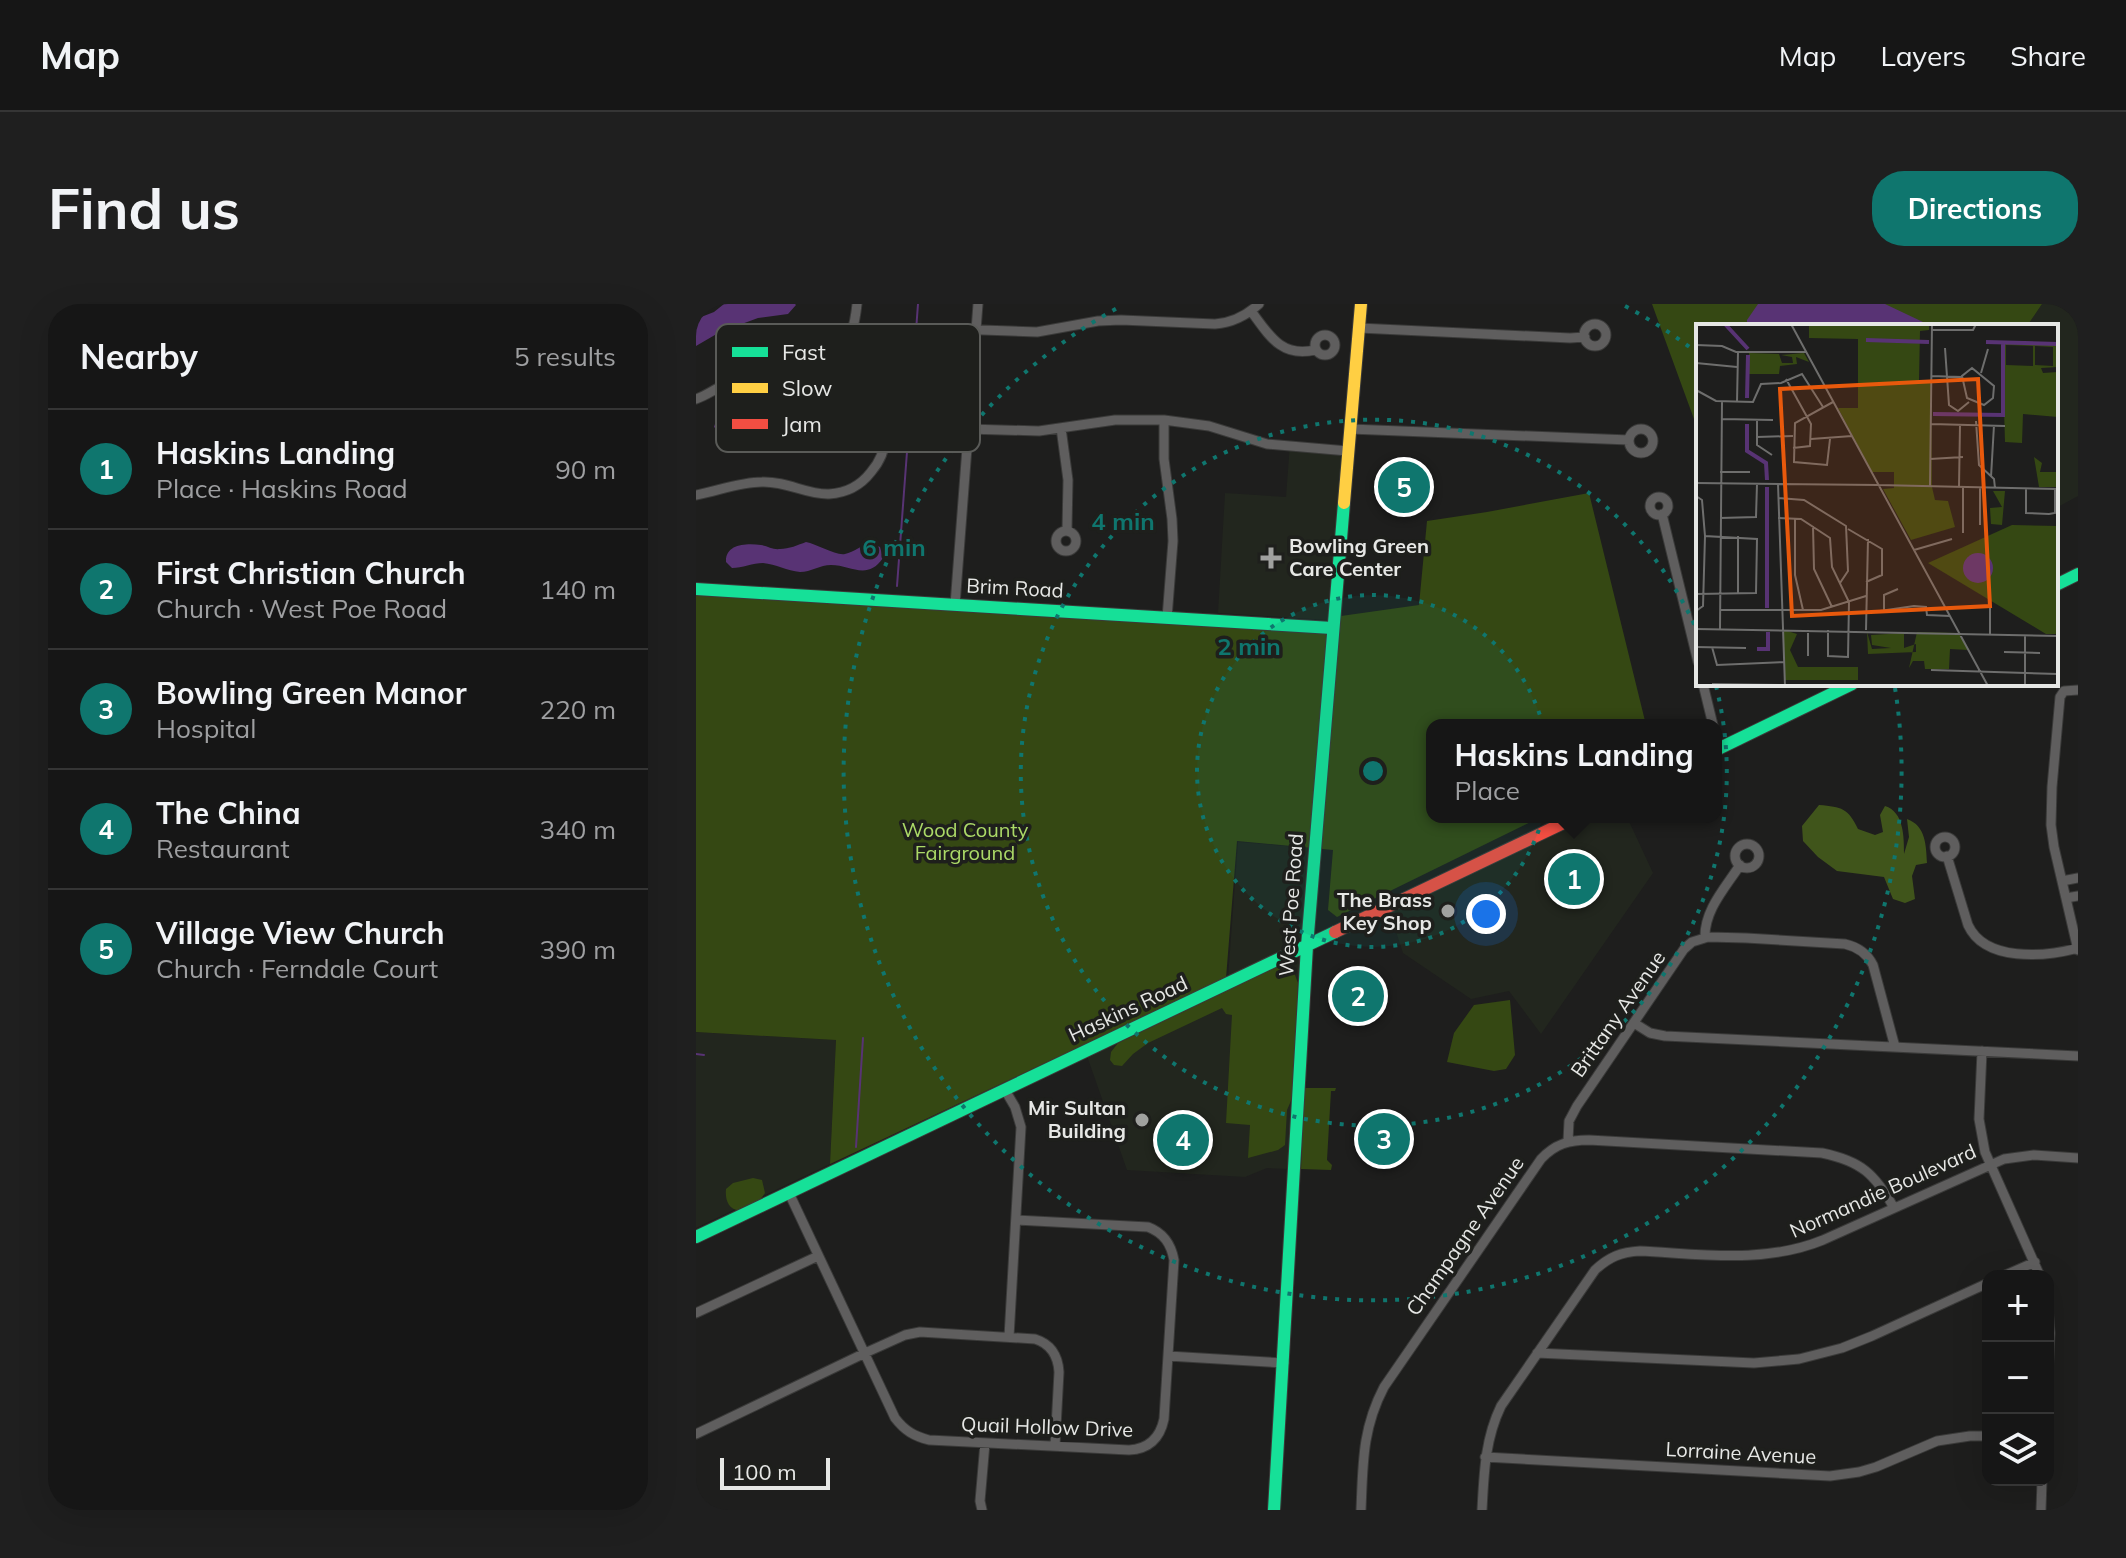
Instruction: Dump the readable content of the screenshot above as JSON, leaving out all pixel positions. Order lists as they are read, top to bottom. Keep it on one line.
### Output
{"streets":{"main road":["Brim Road","West Poe Road","Haskins Road"],"street":["Brittany Avenue","Normandie Boulevard","Champagne Avenue","Quail Hollow Drive","Lorraine Avenue"]},"crossings":[["Brim Road","West Poe Road"],["West Poe Road","Haskins Road"],["Haskins Road","Quail Hollow Drive"],["Brittany Avenue","Champagne Avenue"],["Normandie Boulevard","Lorraine Avenue"]],"parks":["Wood County Fairground"],"places":{"health":["Bowling Green Care Center"],"other":["The Brass Key Shop","Mir Sultan Building"]},"legend":["Fast","Slow","Jam"],"scale_bar":"100 m","page":{"header":"Map","nav":["Map","Layers","Share"],"buttons":"Directions","title":"Find us","heading":["Nearby","5 results"],"list":[{"mark":"1","name":"Haskins Landing","note":"Place · Haskins Road","value":"90 m"},{"mark":"2","name":"First Christian Church","note":"Church · West Poe Road","value":"140 m"},{"mark":"3","name":"Bowling Green Manor","note":"Hospital","value":"220 m"},{"mark":"4","name":"The China","note":"Restaurant","value":"340 m"},{"mark":"5","name":"Village View Church","note":"Church · Ferndale Court","value":"390 m"}],"pins":["5","1","2","3","4"],"popup":["Haskins Landing","Place"],"map_buttons":["+","−"],"scale":"100 m"},"rings":["4 min","6 min","2 min"]}
